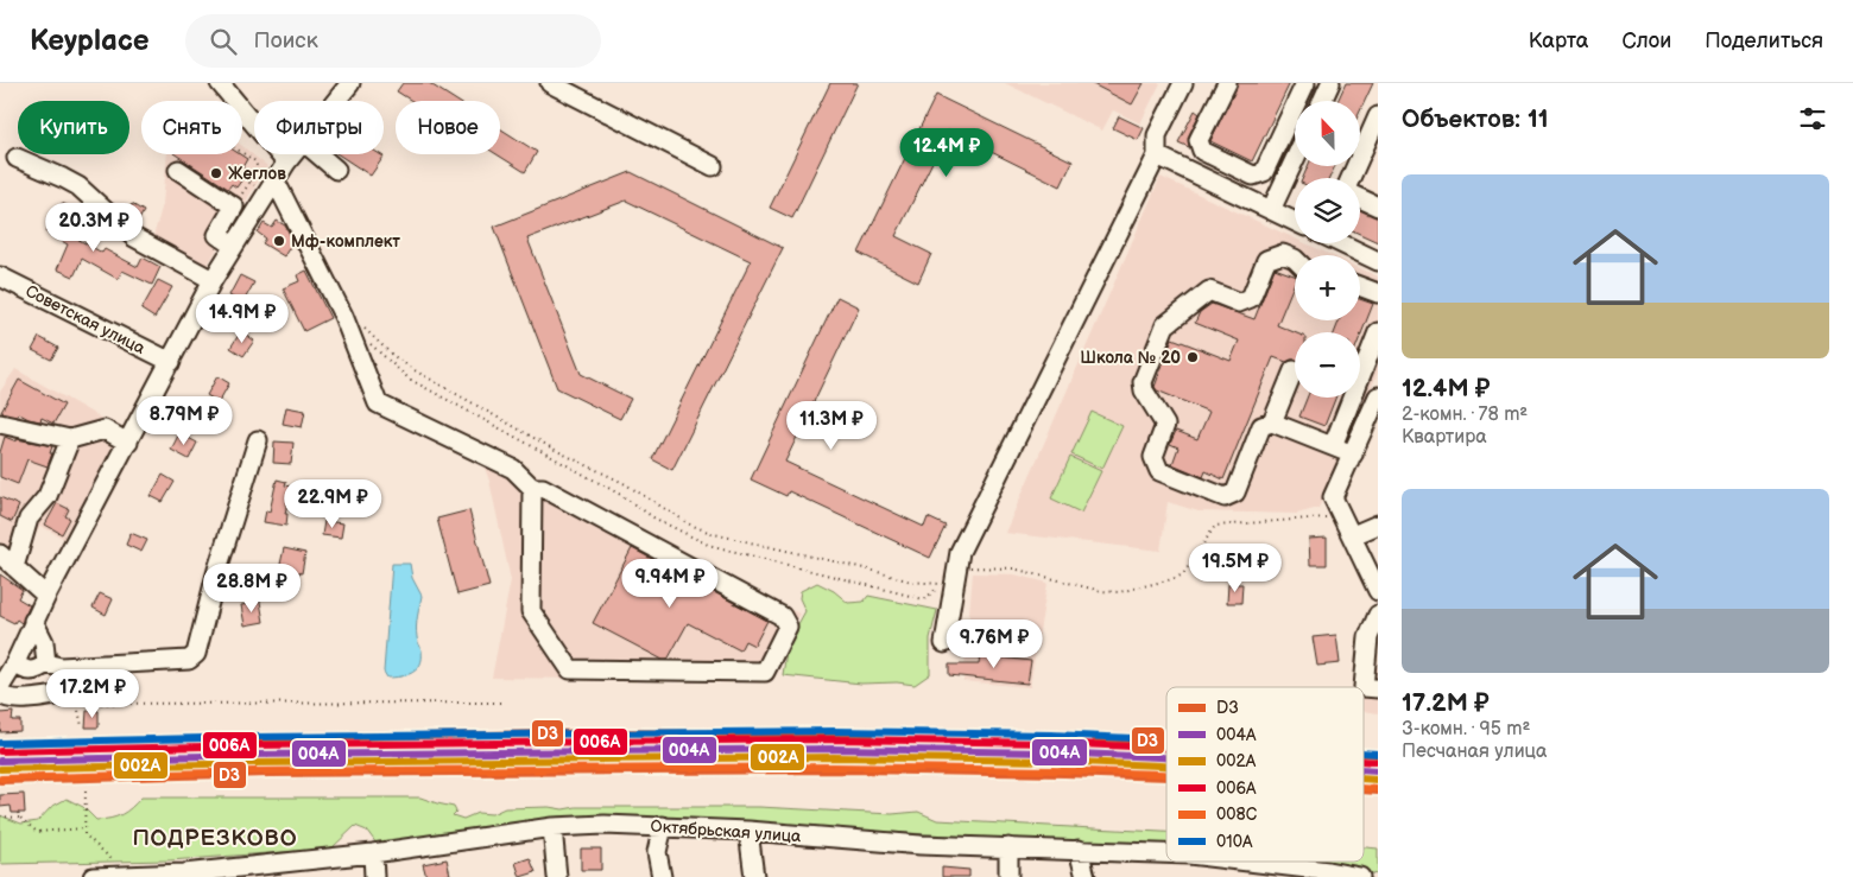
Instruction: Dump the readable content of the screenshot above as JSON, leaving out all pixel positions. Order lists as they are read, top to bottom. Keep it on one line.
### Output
{"streets":{"street":["Советская улица","Октябрьская улица"]},"districts":["ПОДРЕЗКОВО"],"places":["Жеглов","Мф-комплект","Школа № 20"],"lines":["transit line 010А","transit line D3","transit line 006А","transit line 004А","transit line 002А","transit line 008С"],"legend":["D3","004А","002А","006А","008С","010А"],"north":"top","page":{"header":"Keyplace","search":"Поиск","nav":["Карта","Слои","Поделиться"],"heading":"Объектов: 11","map_buttons":["+","−"],"chip":["Купить","Снять","Фильтры","Новое"],"price":["12.4M ₽","20.3M ₽","14.9M ₽","8.79M ₽","11.3M ₽","22.9M ₽","19.5M ₽","9.94M ₽","28.8M ₽","9.76M ₽","17.2M ₽"],"list":[{"name":"12.4M ₽","note":"2-комн. · 78 m² · Квартира"},{"name":"17.2M ₽","note":"3-комн. · 95 m² · Песчаная улица"}]}}
